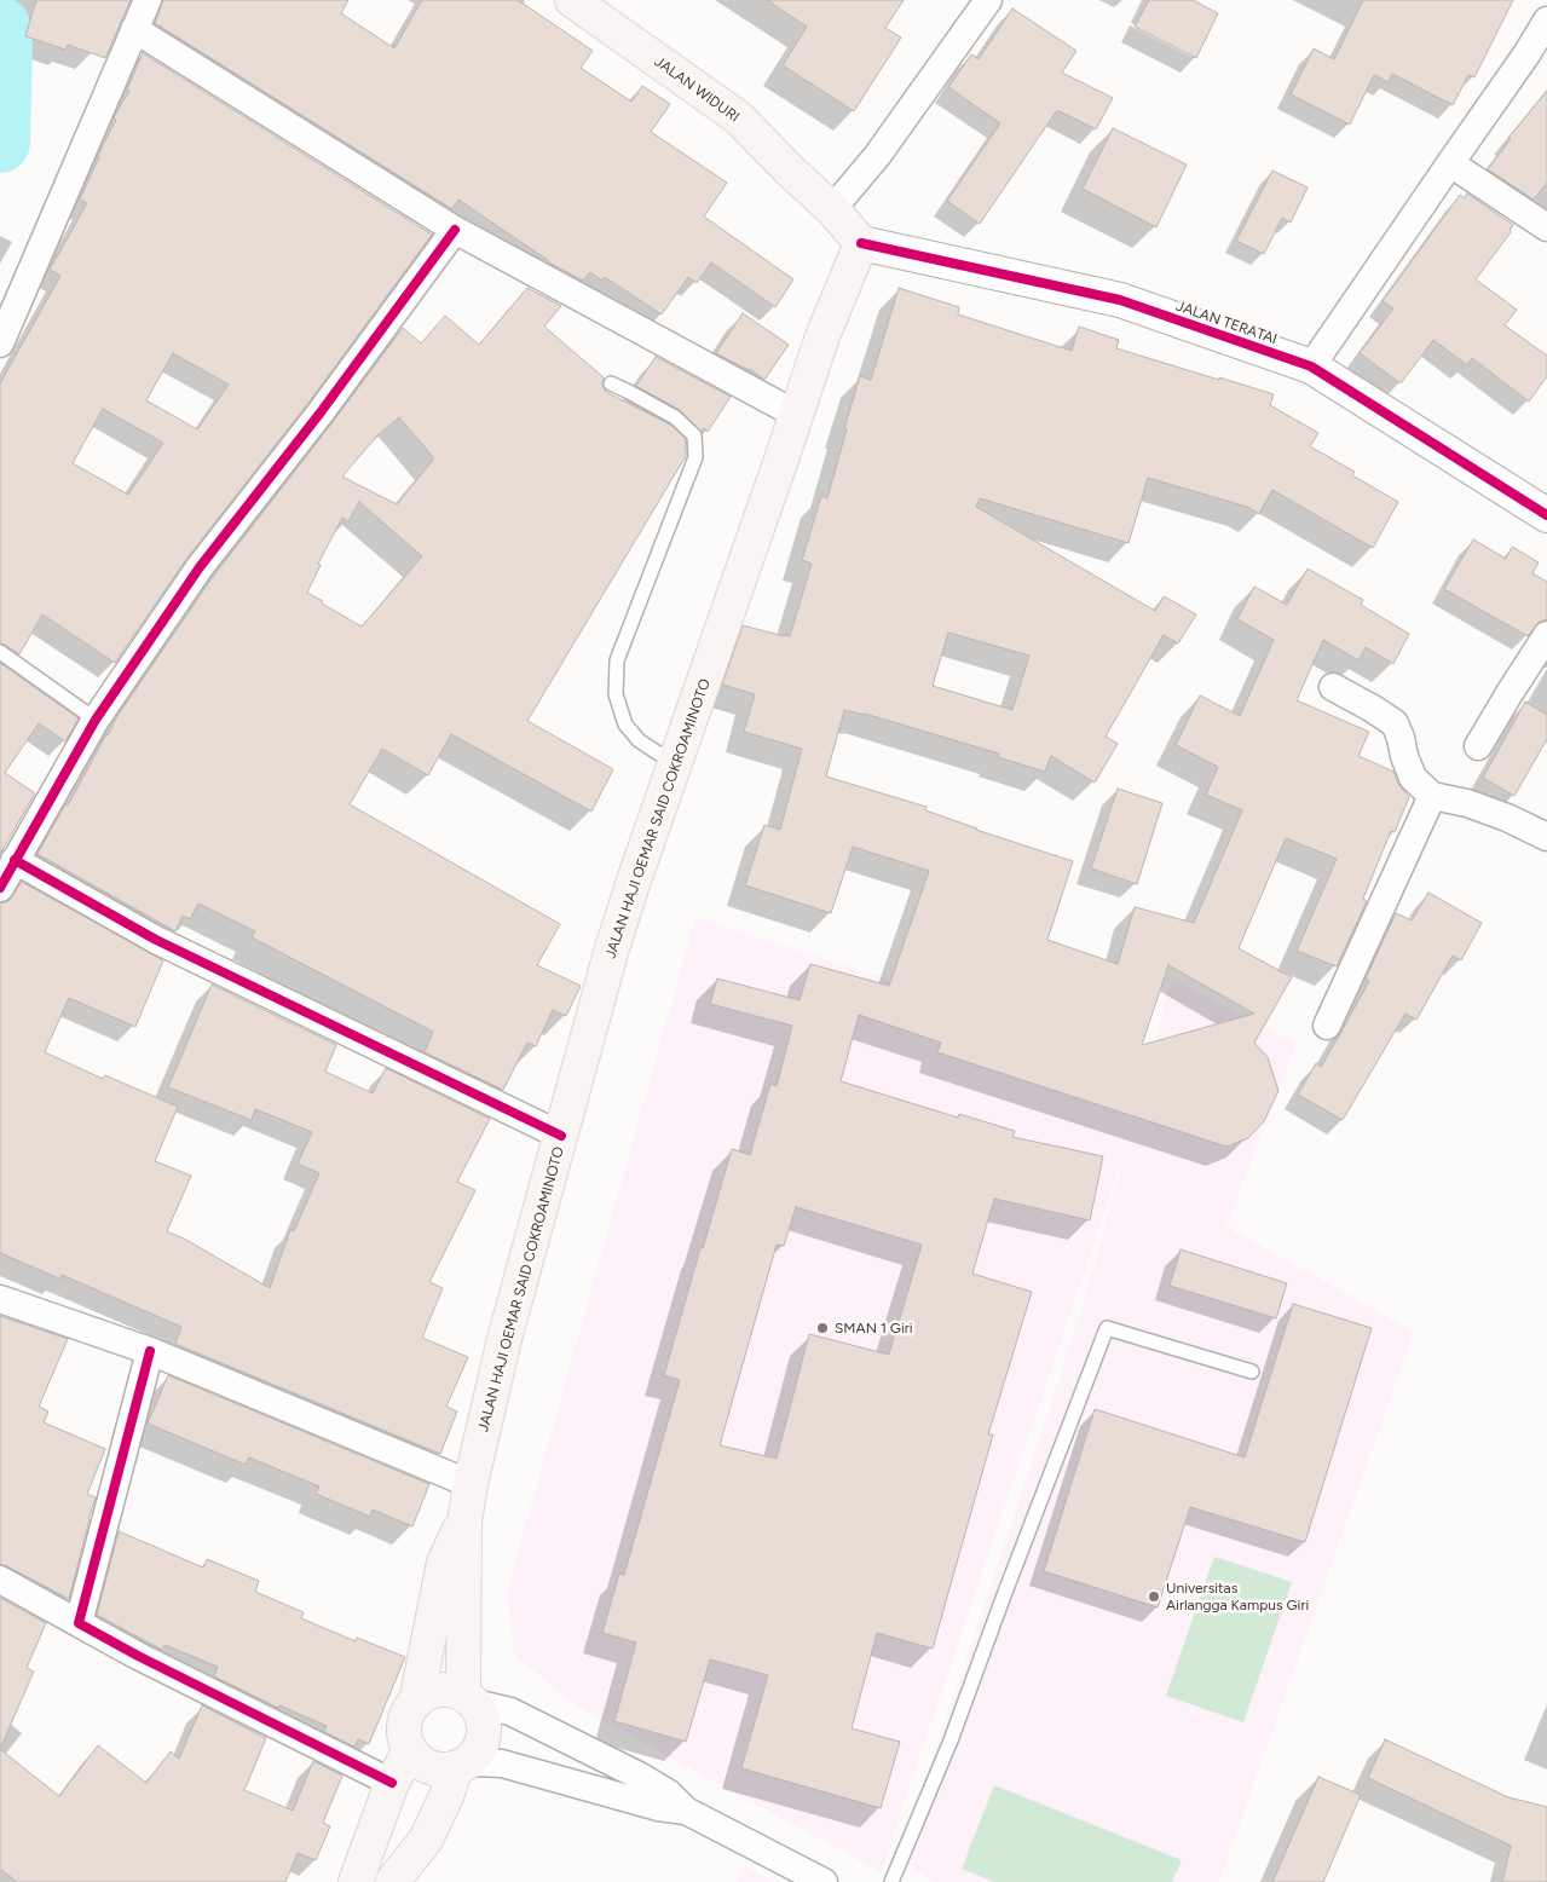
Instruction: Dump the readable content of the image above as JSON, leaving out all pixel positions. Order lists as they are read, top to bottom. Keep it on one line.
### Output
{"streets":{"main road":["JALAN WIDURI","JALAN HAJI OEMAR SAID COKROAMINOTO"],"street":["JALAN TERATAI"]},"crossings":[["JALAN WIDURI","JALAN TERATAI"],["JALAN WIDURI","JALAN HAJI OEMAR SAID COKROAMINOTO"],["JALAN TERATAI","JALAN HAJI OEMAR SAID COKROAMINOTO"]],"places":["SMAN 1 Giri","Universitas Airlangga Kampus Giri"]}
